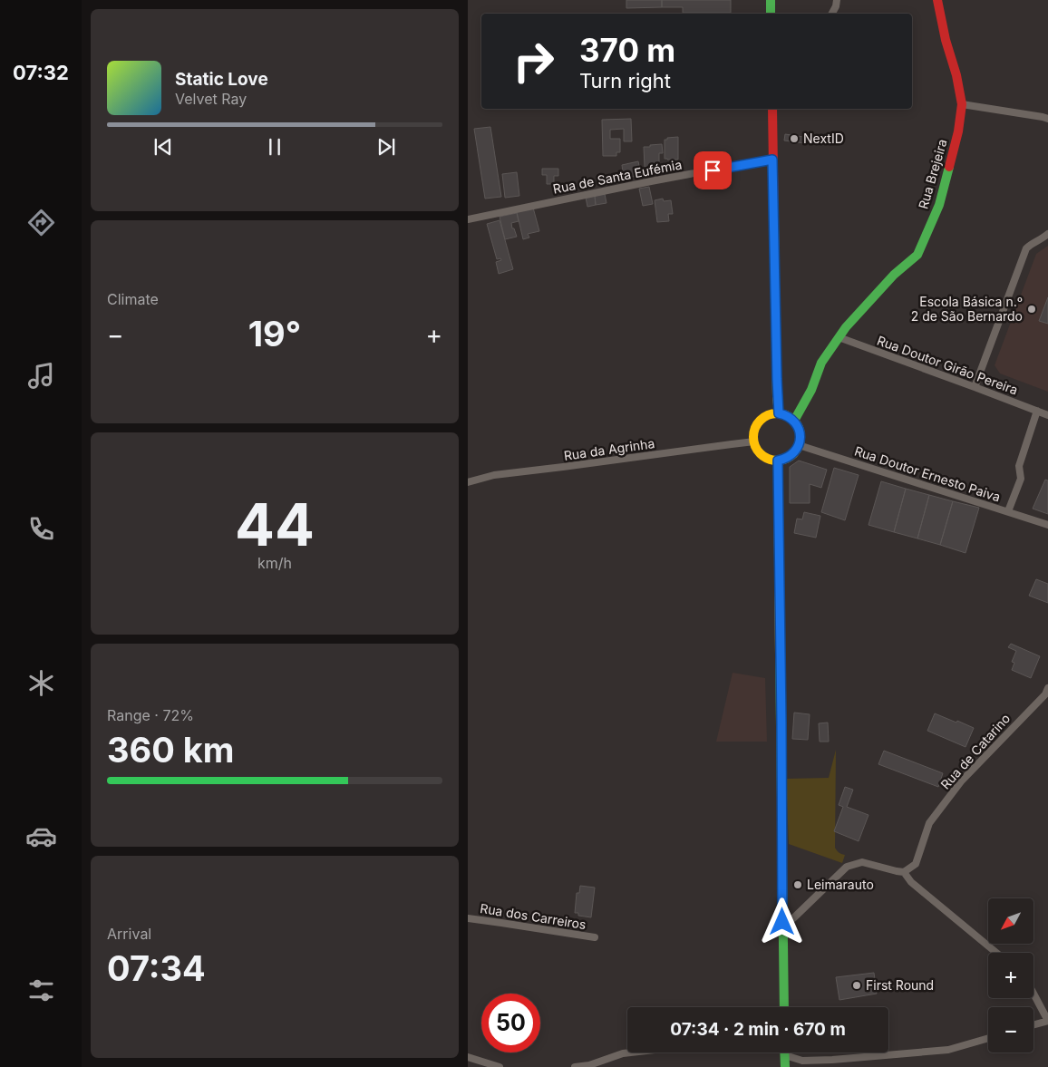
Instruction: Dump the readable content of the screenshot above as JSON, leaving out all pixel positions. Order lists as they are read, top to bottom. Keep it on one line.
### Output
{"streets":{"main road":["Rua Brejeira"],"street":["Rua de Santa Eufémia","Rua Doutor Girão Pereira","Rua da Agrinha","Rua Doutor Ernesto Paiva","Rua de Catarino","Rua dos Carreiros"]},"crossings":[["Rua Brejeira","Rua Doutor Girão Pereira"],["Rua Brejeira","Rua da Agrinha"],["Rua Brejeira","Rua Doutor Ernesto Paiva"],["Rua da Agrinha","Rua Doutor Ernesto Paiva"]],"places":["NextID","Escola Básica n.º 2 de São Bernardo","Leimarauto","First Round"],"north":"bottom left","page":{"tabs":"07:32","turn":["370 m","Turn right"],"song":["Static Love","Velvet Ray"],"tile":["Climate",["44","km/h"],["Range · 72%","360 km"],["Arrival","07:34"]],"heat":["−","19°","+"],"map_buttons":["+","−"],"limit":"50","trip":"07:34 · 2 min · 670 m"}}
